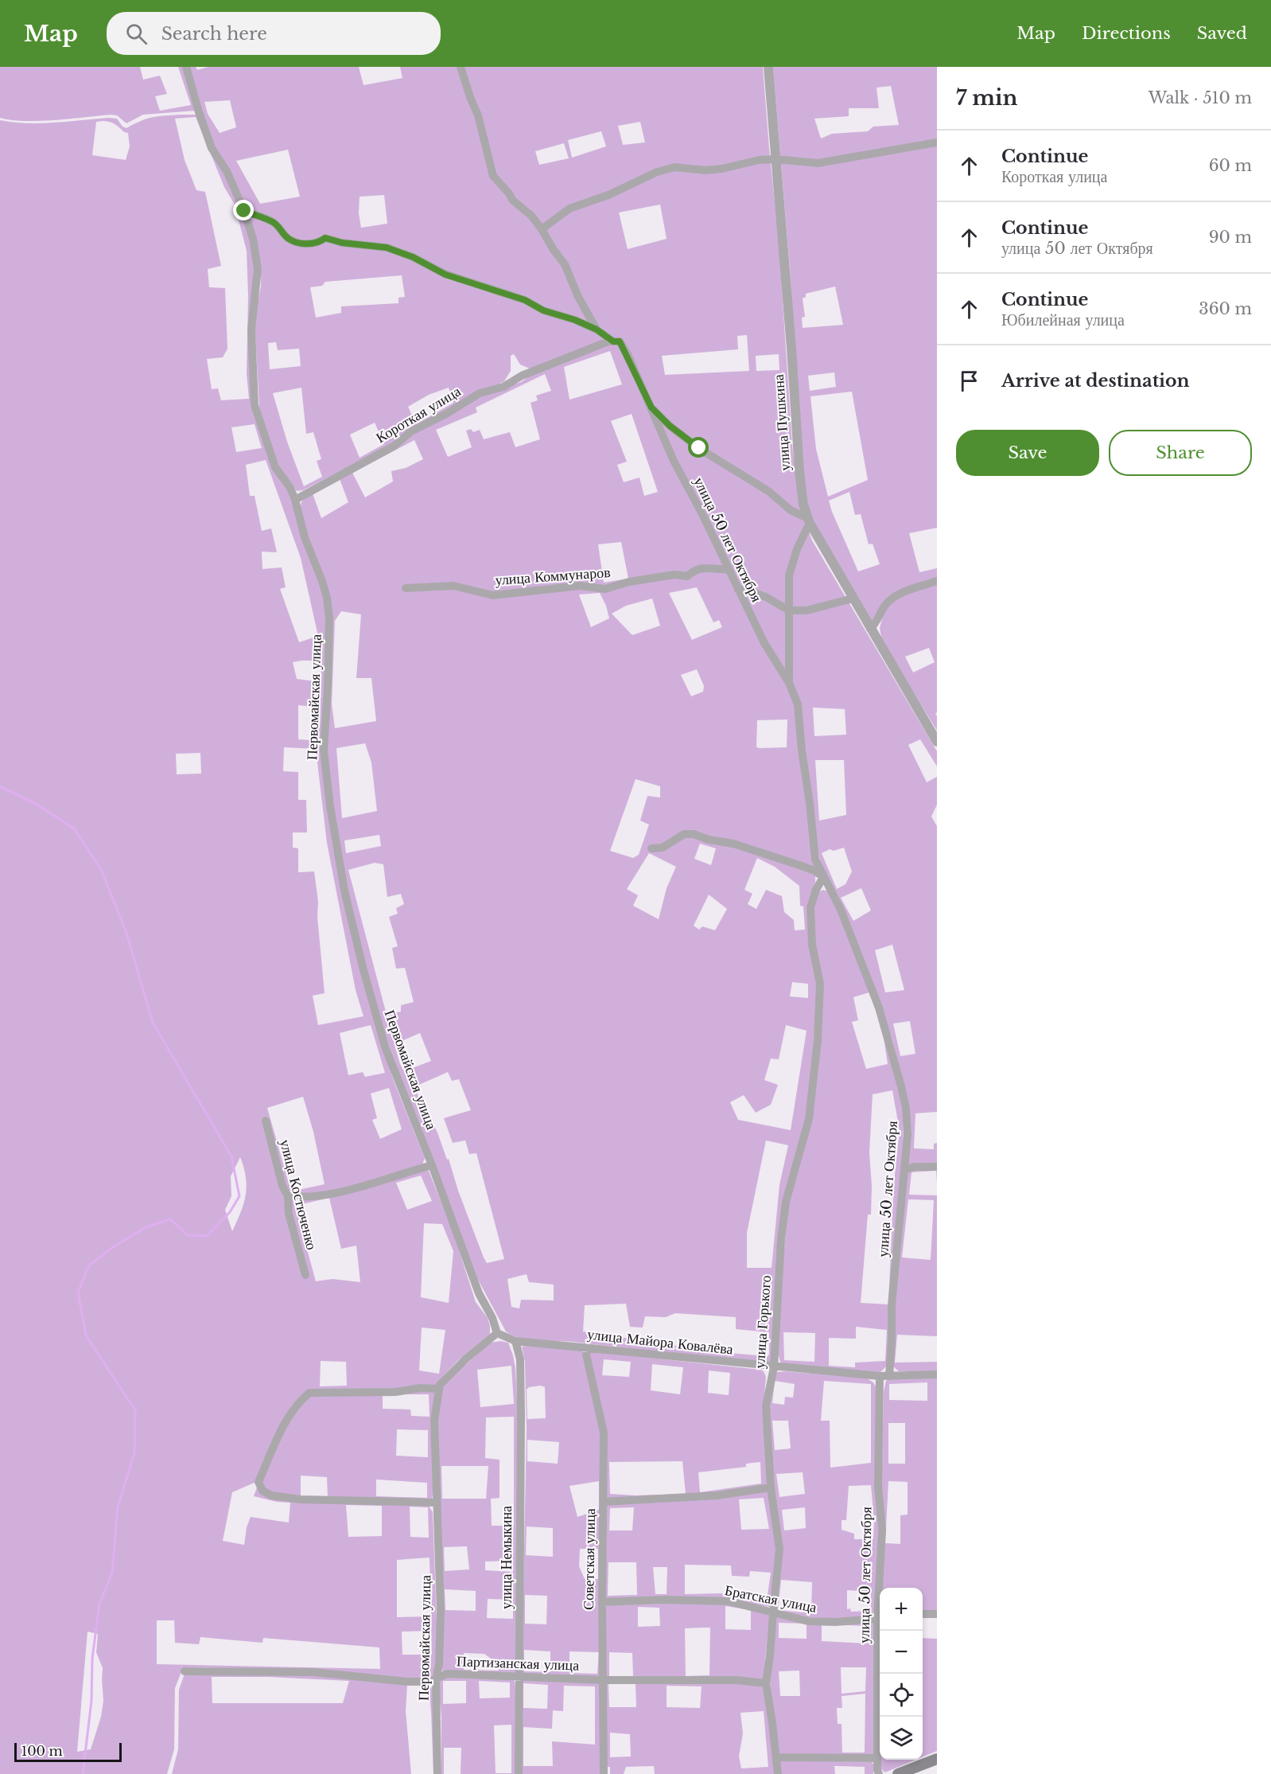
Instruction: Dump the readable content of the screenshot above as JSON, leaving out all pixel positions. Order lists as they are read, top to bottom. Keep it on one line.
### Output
{"streets":{"street":["Короткая улица","улица Пушкина","улица 50 лет Октября","улица Коммунаров","Первомайская улица","улица Костюченко","улица Горького","улица Майора Ковалёва","улица Немыкина","Советская улица","Братская улица","Партизанская улица"]},"crossings":[["Короткая улица","улица 50 лет Октября"],["Короткая улица","Первомайская улица"],["улица 50 лет Октября","улица Коммунаров"],["улица 50 лет Октября","улица Горького"],["улица 50 лет Октября","улица Майора Ковалёва"],["улица 50 лет Октября","Братская улица"],["Первомайская улица","улица Майора Ковалёва"],["Первомайская улица","Партизанская улица"],["улица Горького","улица Майора Ковалёва"],["улица Горького","Братская улица"],["улица Горького","Партизанская улица"],["улица Майора Ковалёва","улица Немыкина"],["улица Майора Ковалёва","Советская улица"],["улица Немыкина","Партизанская улица"],["Советская улица","Братская улица"],["Советская улица","Партизанская улица"]],"scale_bar":"100 m","page":{"header":"Map","search":"Search here","nav":["Map","Directions","Saved"],"heading":["7 min","Walk · 510 m"],"list":[["Continue","Короткая улица","60 m"],["Continue","улица 50 лет Октября","90 m"],["Continue","Юбилейная улица","360 m"],"Arrive at destination"],"buttons":["Save","Share"],"map_buttons":["+","−"],"scale":"100 m"}}
